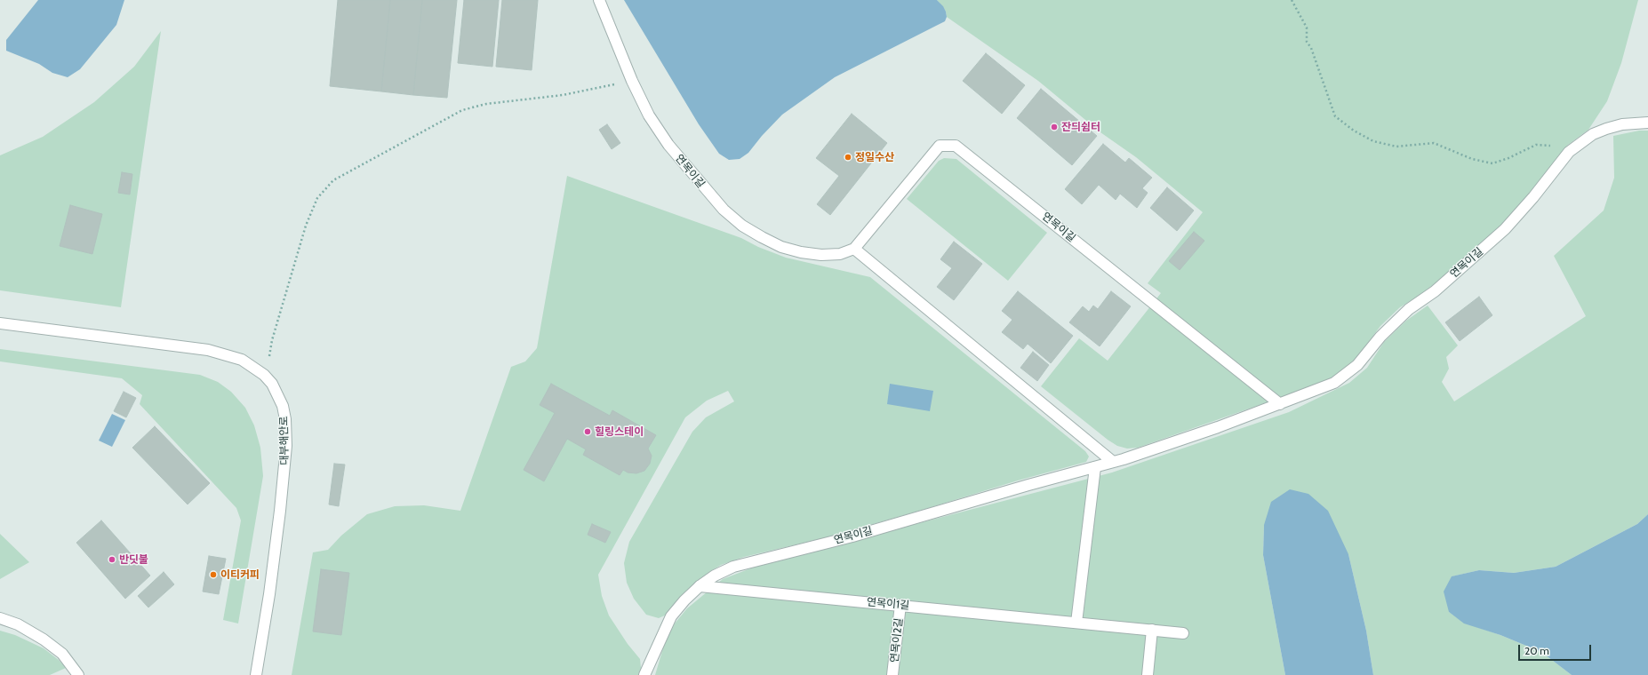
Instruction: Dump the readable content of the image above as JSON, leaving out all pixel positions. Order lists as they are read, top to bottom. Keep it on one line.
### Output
{"streets":{"street":["연목이길","대부해안로","연목이1길","연목이2길"]},"crossings":[["연목이길","연목이1길"],["연목이1길","연목이2길"]],"places":["잔듸쉼터","정일수산","힐링스테이","반딧불","이티커피"],"scale_bar":"20 m"}
